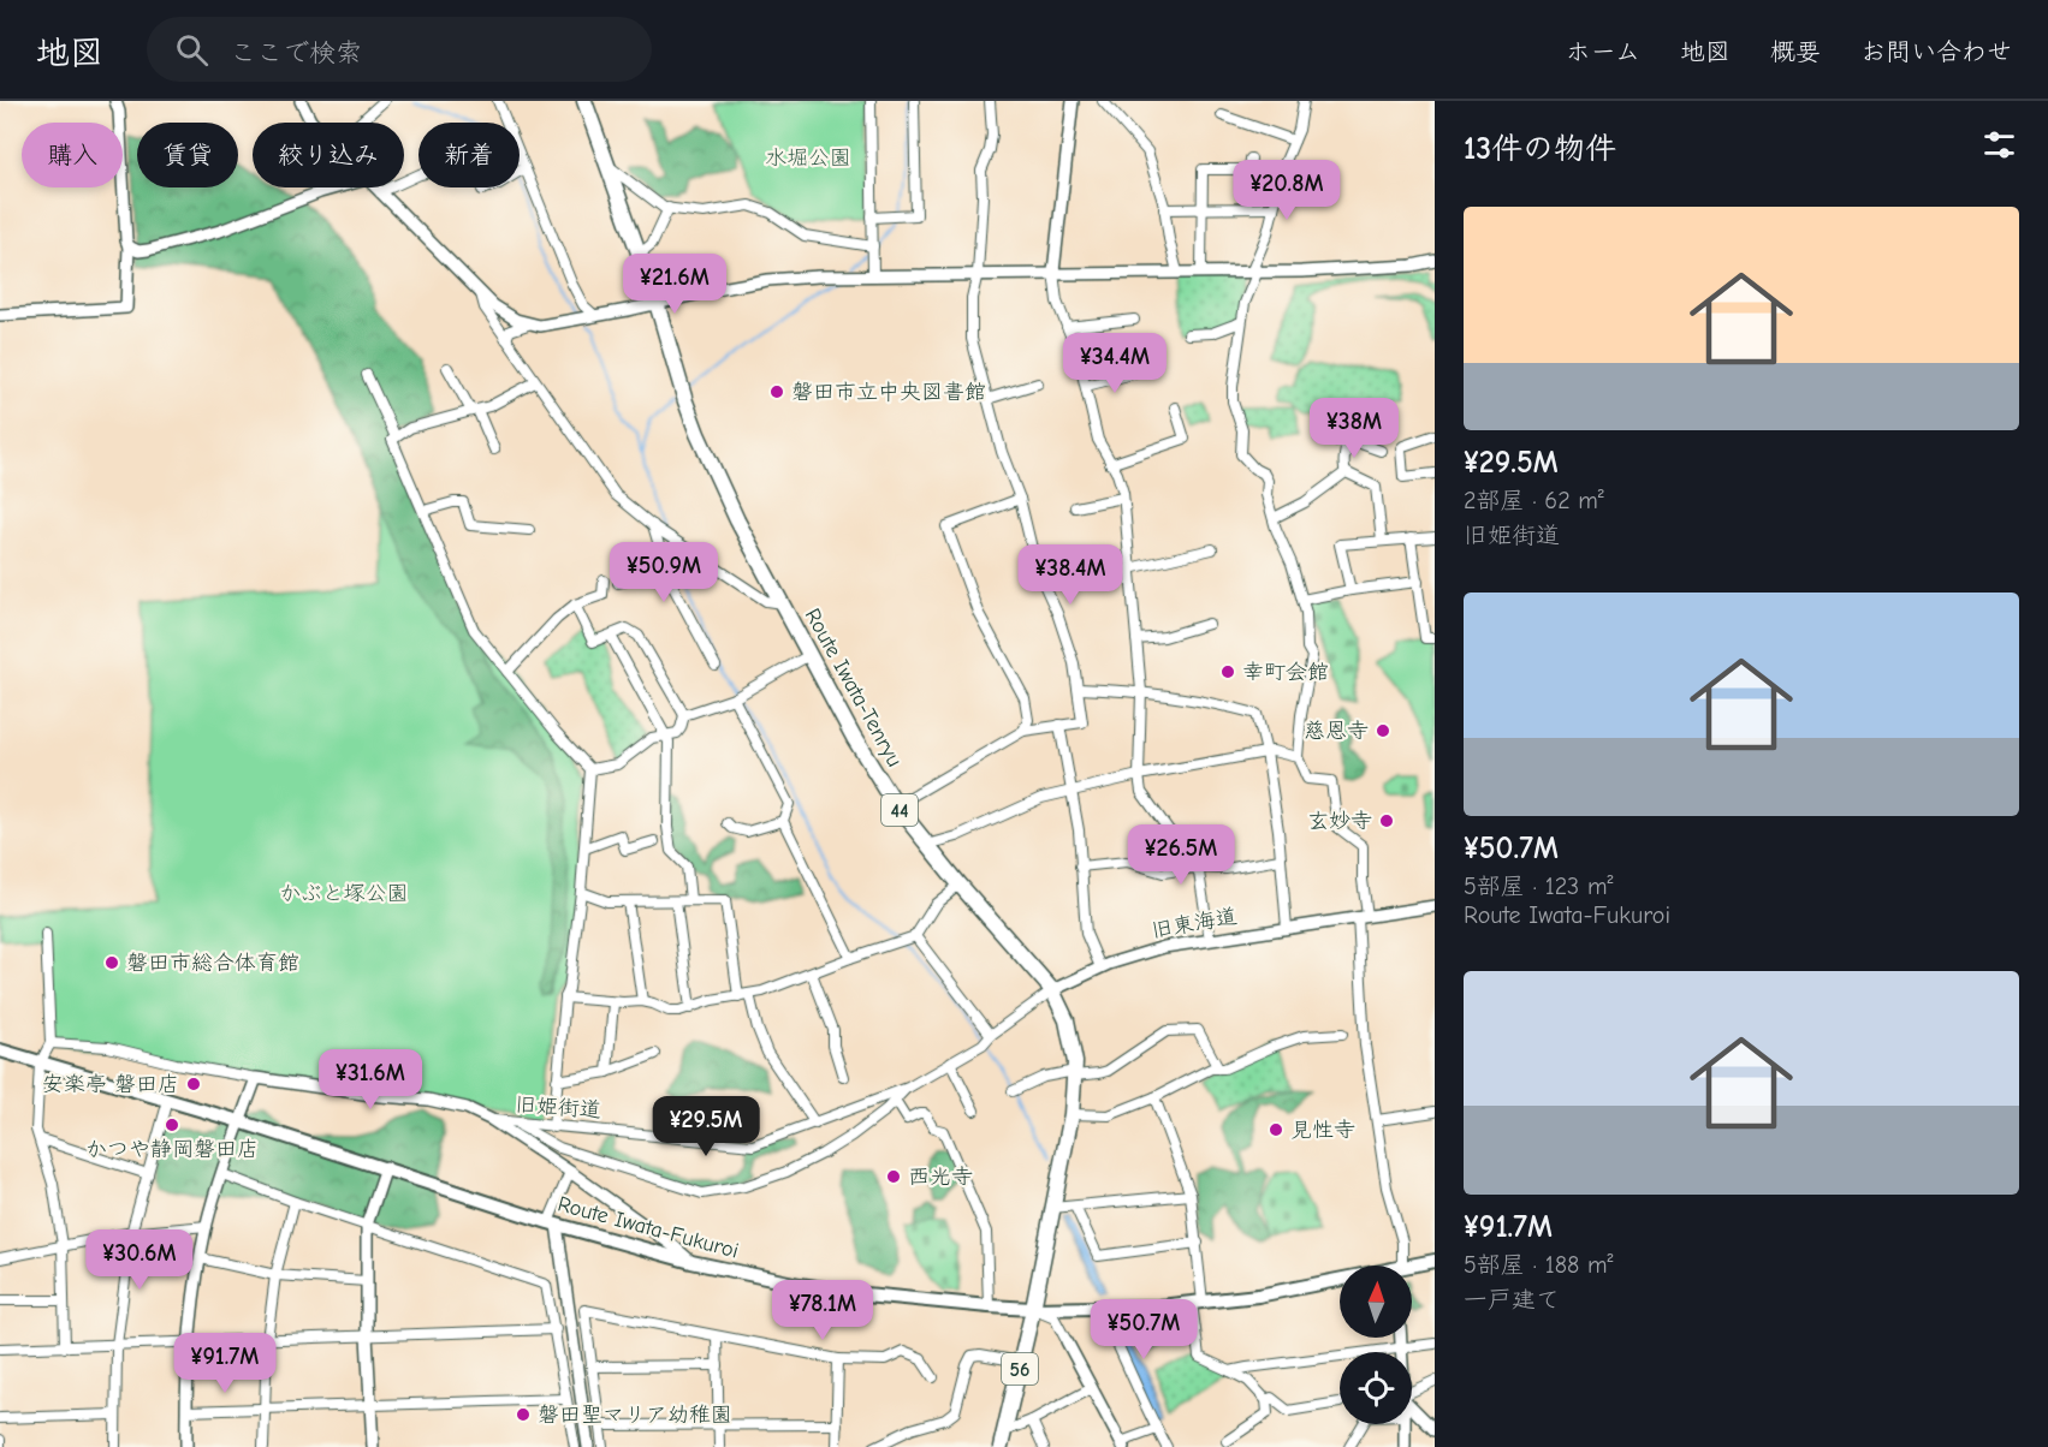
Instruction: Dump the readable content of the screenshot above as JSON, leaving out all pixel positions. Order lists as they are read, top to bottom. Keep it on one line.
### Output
{"streets":{"main road":["Route Iwata-Tenryu","44","Route Iwata-Fukuroi","56"],"street":["旧東海道","旧姫街道"]},"crossings":[["Route Iwata-Tenryu","旧東海道"],["Route Iwata-Tenryu","旧姫街道"],["Route Iwata-Tenryu","Route Iwata-Fukuroi"],["Route Iwata-Tenryu","56"],["旧東海道","旧姫街道"],["Route Iwata-Fukuroi","56"]],"parks":["水堀公園","かぶと塚公園"],"places":["磐田市立中央図書館","幸町会館","慈恩寺","玄妙寺","磐田市総合体育館","安楽亭 磐田店","かつや静岡磐田店","見性寺","西光寺","磐田聖マリア幼稚園"],"north":"top","page":{"header":"地図","search":"ここで検索","nav":["ホーム","地図","概要","お問い合わせ"],"heading":"13件の物件","chip":["購入","賃貸","絞り込み","新着"],"price":["¥20.8M","¥21.6M","¥34.4M","¥38M","¥50.9M","¥38.4M","¥26.5M","¥31.6M","¥29.5M","¥30.6M","¥78.1M","¥50.7M","¥91.7M"],"list":[{"name":"¥29.5M","note":"2部屋 · 62 m² · 旧姫街道"},{"name":"¥50.7M","note":"5部屋 · 123 m² · Route Iwata-Fukuroi"},{"name":"¥91.7M","note":"5部屋 · 188 m² · 一戸建て"}]}}
